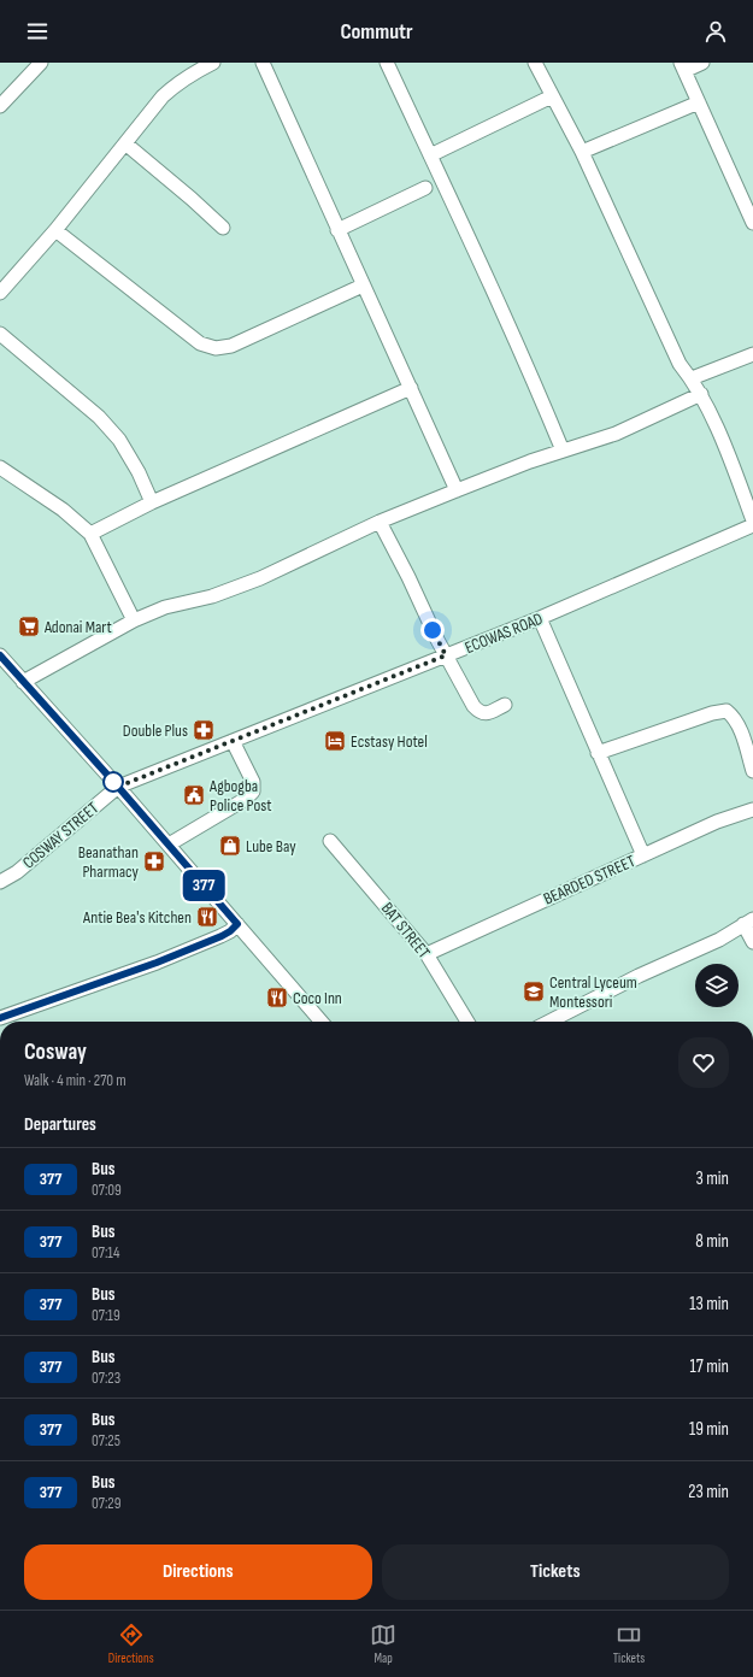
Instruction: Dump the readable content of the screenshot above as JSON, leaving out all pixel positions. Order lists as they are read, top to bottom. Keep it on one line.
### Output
{"streets":{"street":["ECOWAS ROAD","COSWAY STREET","BEARDED STREET","BAT STREET"]},"crossings":[["ECOWAS ROAD","COSWAY STREET"],["BEARDED STREET","BAT STREET"]],"places":{"supermarket":["Adonai Mart"],"pharmacy":["Double Plus","Beanathan Pharmacy"],"hotel":["Ecstasy Hotel"],"public building":["Agbogba Police Post"],"shop":["Lube Bay"],"restaurant":["Antie Bea's Kitchen","Coco Inn"],"school or university":["Central Lyceum Montessori"]},"lines":["bus line 377"],"page":{"header":"Commutr","on_map":"377","heading":[["Cosway","Walk · 4 min · 270 m"],"Departures"],"list":[{"mark":"377","name":"Bus","note":"07:09","value":"3 min"},{"mark":"377","name":"Bus","note":"07:14","value":"8 min"},{"mark":"377","name":"Bus","note":"07:19","value":"13 min"},{"mark":"377","name":"Bus","note":"07:23","value":"17 min"},{"mark":"377","name":"Bus","note":"07:25","value":"19 min"},{"mark":"377","name":"Bus","note":"07:29","value":"23 min"}],"buttons":["Directions","Tickets"],"tabs":["Directions","Map","Tickets"]}}
